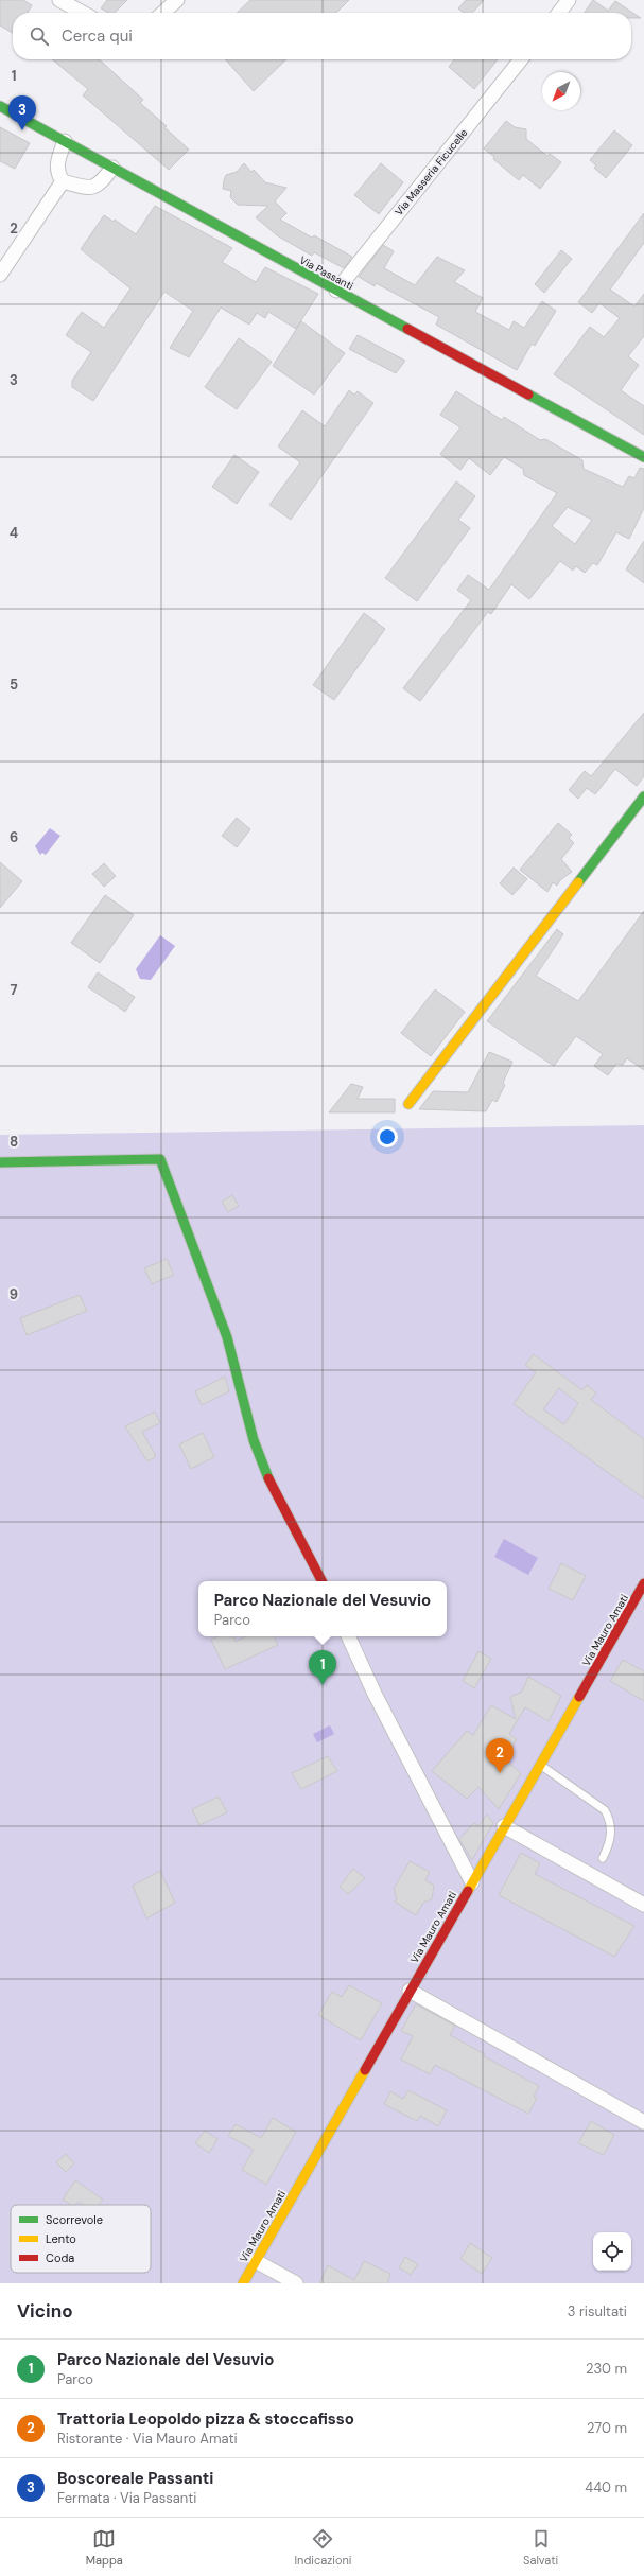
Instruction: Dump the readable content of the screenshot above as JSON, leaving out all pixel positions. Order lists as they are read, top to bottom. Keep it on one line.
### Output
{"streets":{"street":["Via Masseria Ficucelle","Via Passanti","Via Mauro Amati"]},"crossings":[["Via Masseria Ficucelle","Via Passanti"]],"legend":["Scorrevole","Lento","Coda"],"north":"bottom left","page":{"search":"Cerca qui","pins":["3","1","2"],"popup":["Parco Nazionale del Vesuvio","Parco"],"heading":["Vicino","3 risultati"],"list":[{"mark":"1","name":"Parco Nazionale del Vesuvio","note":"Parco","value":"230 m"},{"mark":"2","name":"Trattoria Leopoldo pizza & stoccafisso","note":"Ristorante · Via Mauro Amati","value":"270 m"},{"mark":"3","name":"Boscoreale Passanti","note":"Fermata · Via Passanti","value":"440 m"}],"nav":["Mappa","Indicazioni","Salvati"]},"grid":{"rows":["1","2","3","4","5","6","7","8","9"]}}
